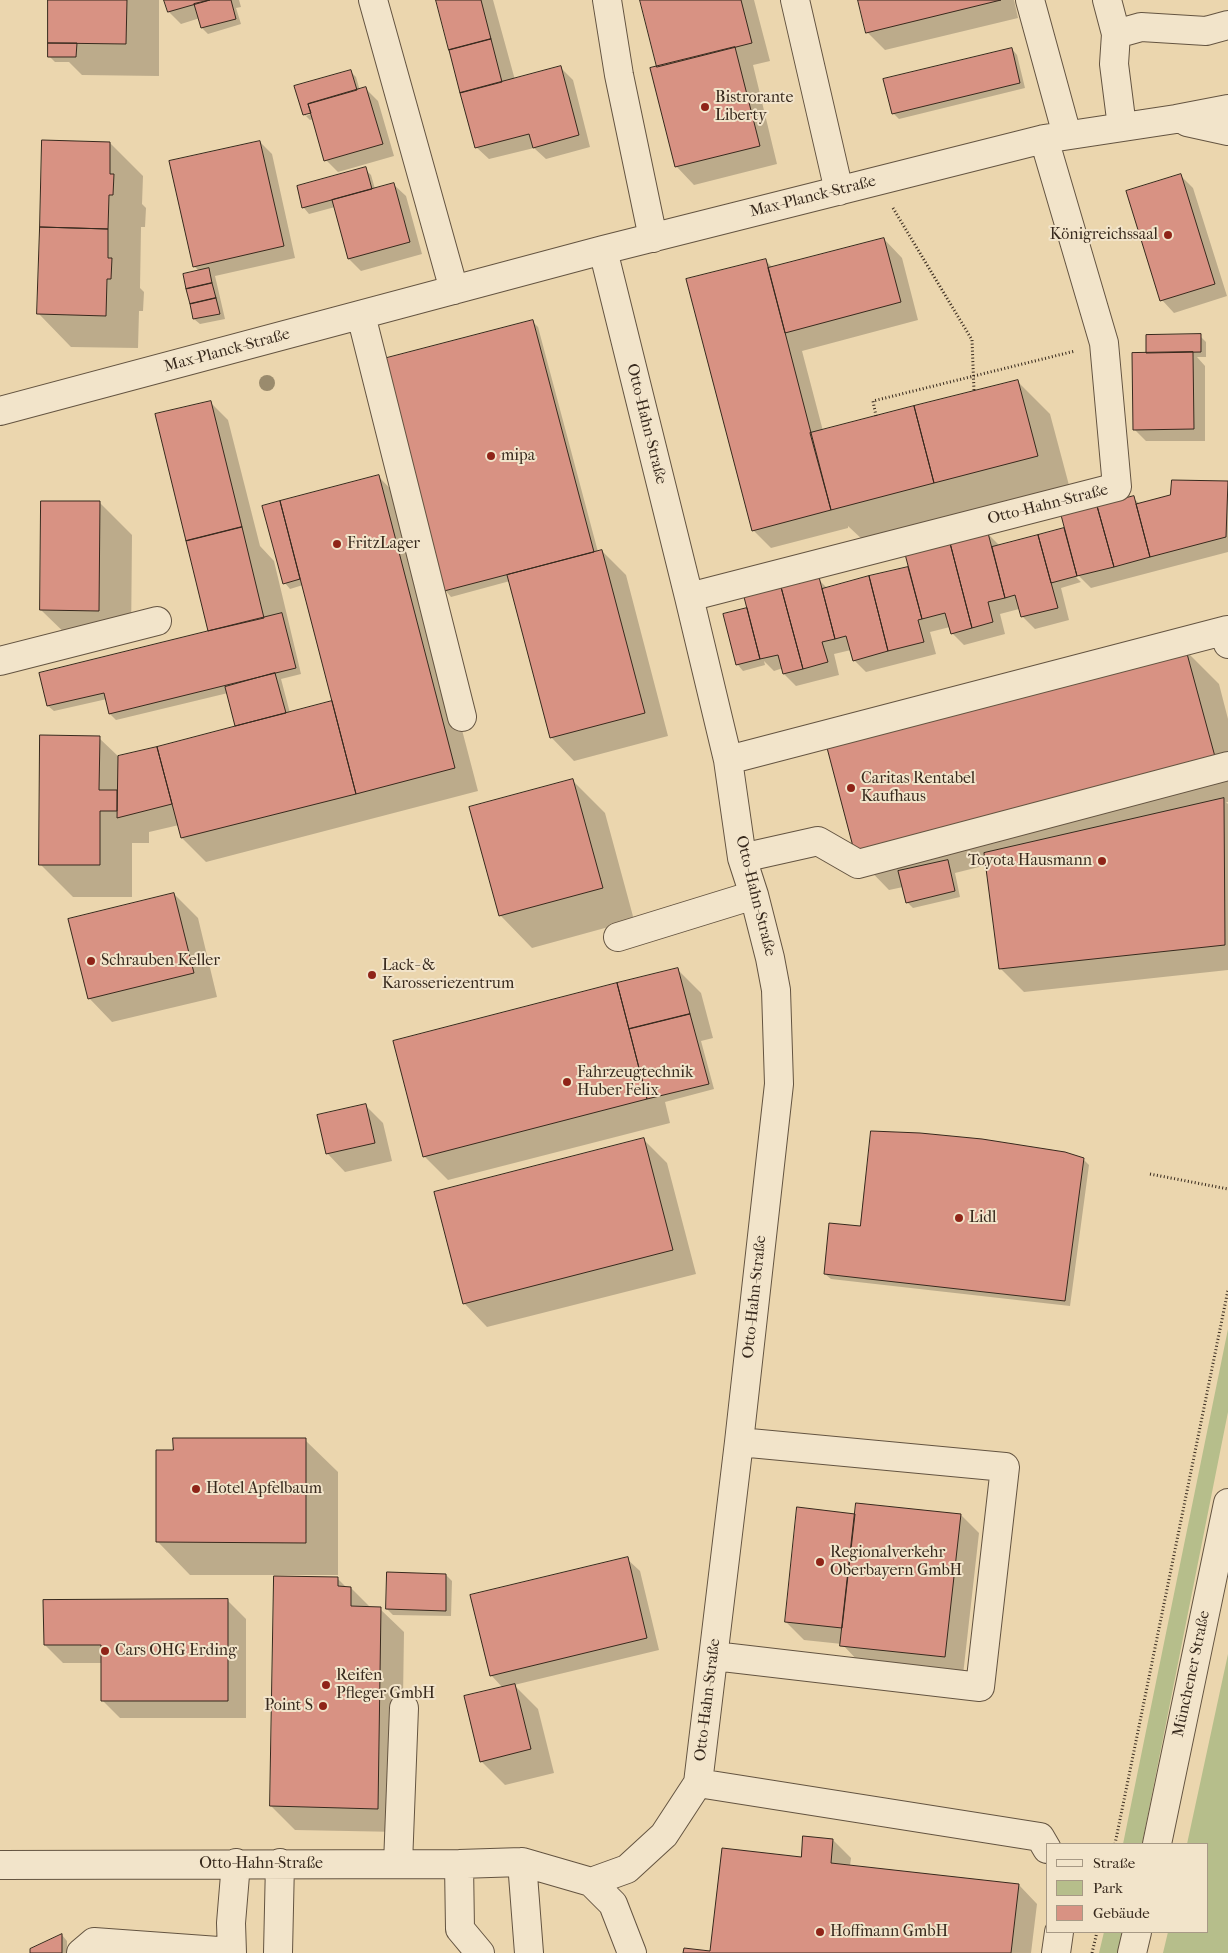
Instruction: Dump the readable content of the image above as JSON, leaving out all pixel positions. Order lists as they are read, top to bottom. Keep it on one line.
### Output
{"streets":{"street":["Max-Planck-Straße","Otto-Hahn-Straße","Münchener Straße"]},"crossings":[["Max-Planck-Straße","Otto-Hahn-Straße"]],"places":["Bistrorante Liberty","Königreichssaal","mipa","FritzLager","Caritas Rentabel Kaufhaus","Toyota Hausmann","Schrauben Keller","Lack- & Karosseriezentrum","Fahrzeugtechnik Huber Felix","Lidl","Hotel Apfelbaum","Regionalverkehr Oberbayern GmbH","Cars OHG Erding","Reifen Pfleger GmbH","Point S","Hoffmann GmbH"],"legend":["Straße","Park","Gebäude"]}
